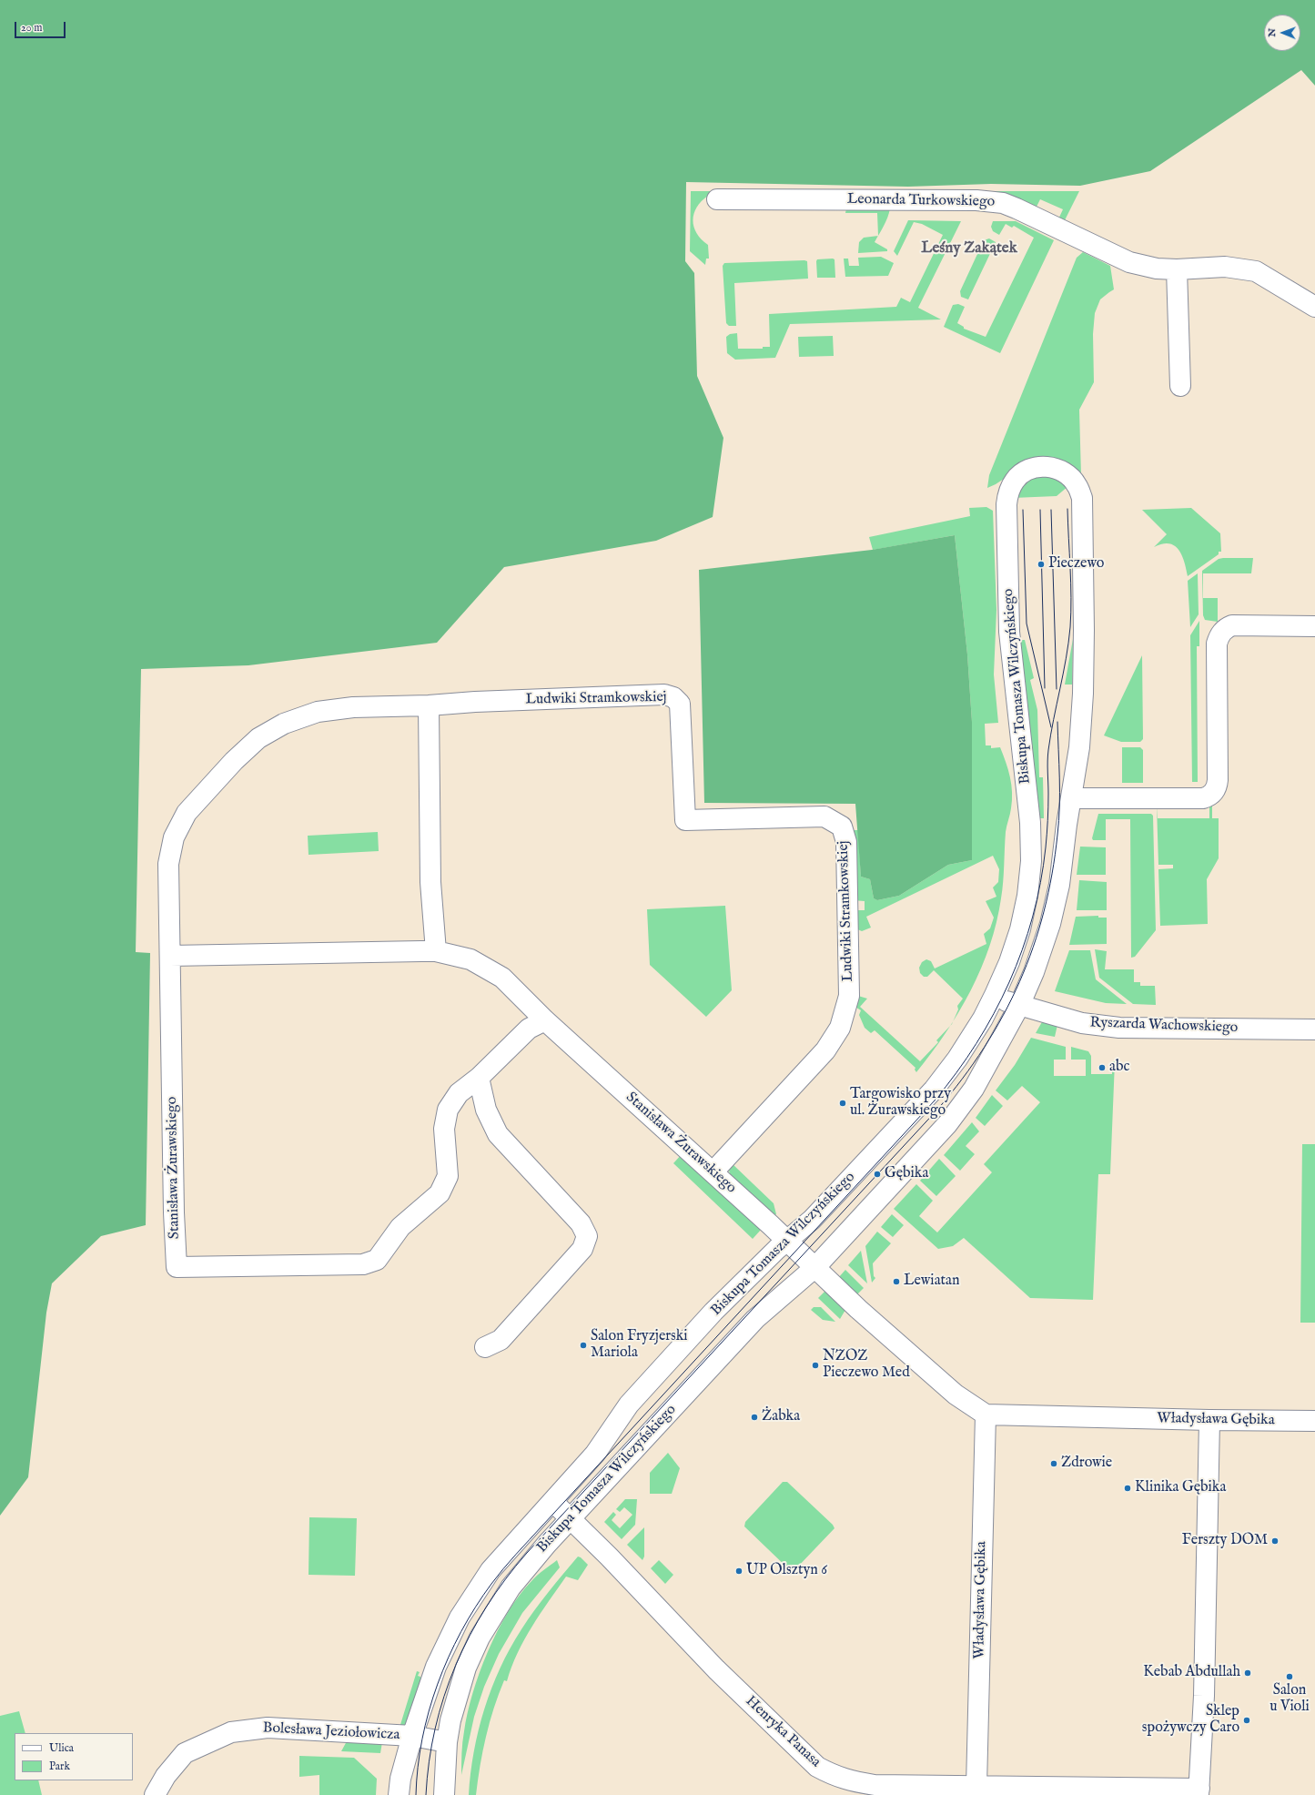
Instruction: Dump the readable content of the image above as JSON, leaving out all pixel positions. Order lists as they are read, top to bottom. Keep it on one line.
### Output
{"streets":{"street":["Leonarda Turkowskiego","Biskupa Tomasza Wilczyńskiego","Ludwiki Stramkowskiej","Ryszarda Wachowskiego","Stanisława Żurawskiego","Władysława Gębika","Bolesława Jeziołowicza","Henryka Panasa"]},"crossings":[["Biskupa Tomasza Wilczyńskiego","Ryszarda Wachowskiego"],["Biskupa Tomasza Wilczyńskiego","Stanisława Żurawskiego"],["Biskupa Tomasza Wilczyńskiego","Bolesława Jeziołowicza"],["Biskupa Tomasza Wilczyńskiego","Henryka Panasa"],["Ludwiki Stramkowskiej","Stanisława Żurawskiego"],["Władysława Gębika","Henryka Panasa"]],"districts":["Leśny Zakątek"],"places":["Pieczewo","abc","Targowisko przy ul. Żurawskiego","Gębika","Lewiatan","Salon Fryzjerski Mariola","NZOZ Pieczewo Med","Żabka","Zdrowie","Klinika Gębika","Ferszty DOM","UP Olsztyn 6","Kebab Abdullah","Salon u Violi","Sklep spożywczy Caro"],"legend":["Ulica","Park"],"scale_bar":"20 m","north":"left"}
